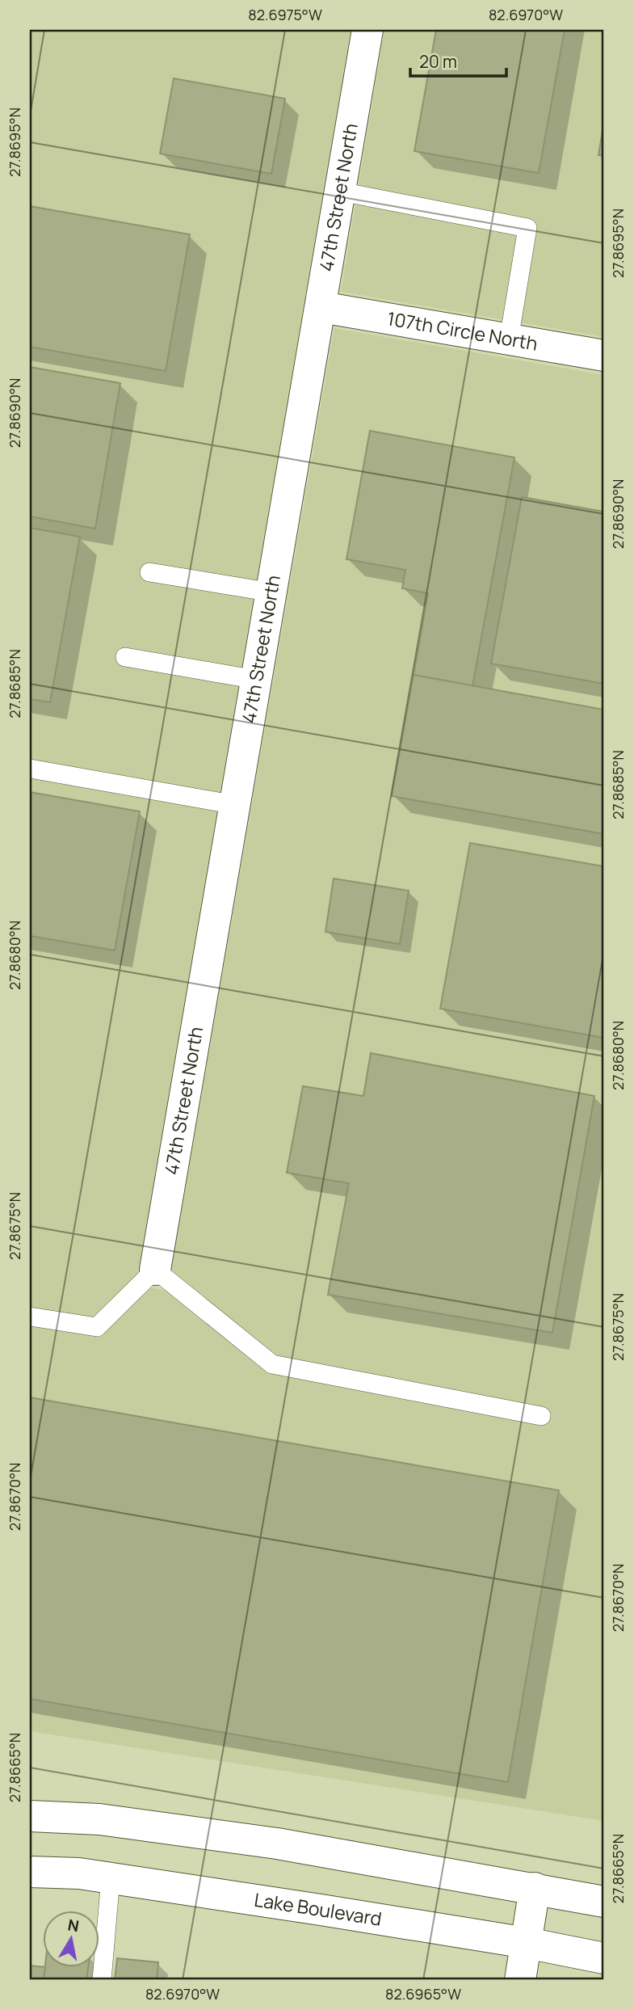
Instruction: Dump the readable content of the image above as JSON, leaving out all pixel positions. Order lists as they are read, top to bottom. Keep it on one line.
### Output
{"streets":{"street":["47th Street North","107th Circle North","Lake Boulevard"]},"crossings":[["47th Street North","107th Circle North"]],"scale_bar":"20 m","north":"top","coordinates":["82.6975°W","82.6970°W","27.8695°N","27.8690°N","27.8685°N","27.8680°N","27.8675°N","27.8670°N","27.8665°N","82.6965°W"]}
